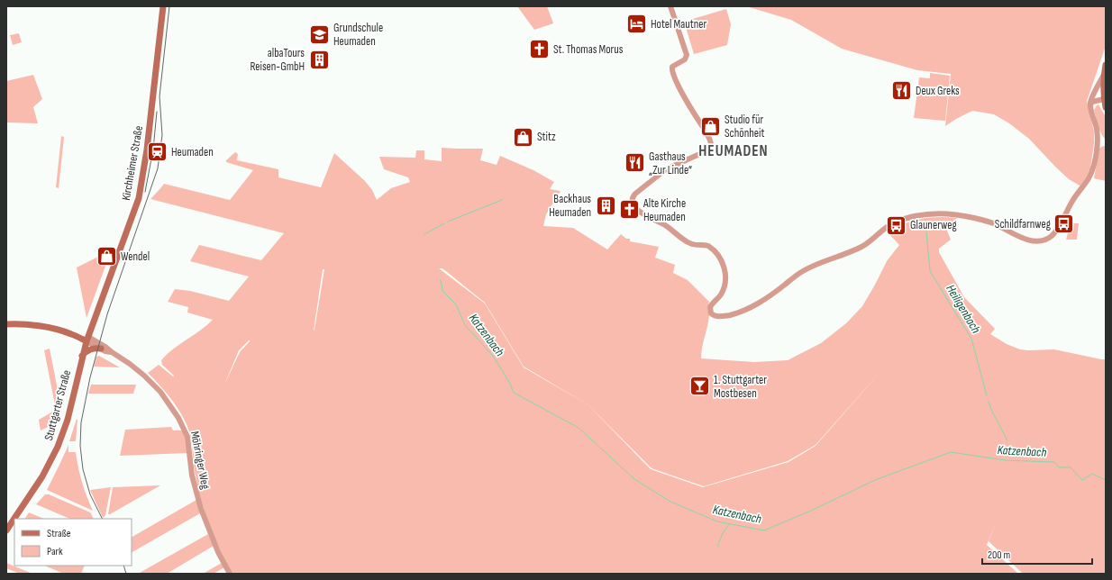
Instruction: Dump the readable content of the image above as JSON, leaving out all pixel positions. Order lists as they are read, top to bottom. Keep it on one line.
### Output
{"streets":{"main road":["Kirchheimer Straße","Stuttgarter Straße"],"street":["Möhringer Weg"]},"crossings":[["Kirchheimer Straße","Stuttgarter Straße"],["Kirchheimer Straße","Möhringer Weg"],["Stuttgarter Straße","Möhringer Weg"]],"districts":["HEUMADEN"],"water":["Heiligenbach","Katzenbach"],"places":{"hotel":["Hotel Mautner"],"school or university":["Grundschule Heumaden"],"church":["St. Thomas Morus","Alte Kirche Heumaden"],"building":["albaTours Reisen-GmbH","Backhaus Heumaden"],"restaurant":["Deux Greks","Gasthaus „Zur Linde“"],"shop":["Studio für Schönheit","Stitz","Wendel"],"station":["Heumaden"],"bus stop":["Schildfarnweg","Glaunerweg"],"bar":["1. Stuttgarter Mostbesen"]},"legend":["Straße","Park"],"scale_bar":"200 m"}
